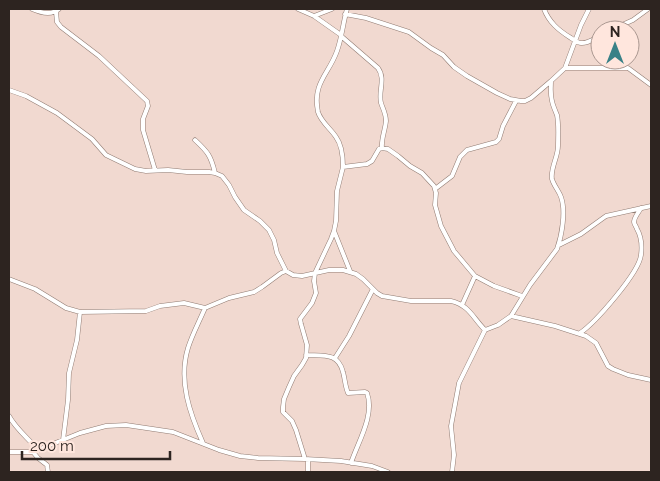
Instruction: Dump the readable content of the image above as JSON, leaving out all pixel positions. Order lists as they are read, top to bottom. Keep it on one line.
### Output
{"scale_bar":"200 m","north":"top"}
